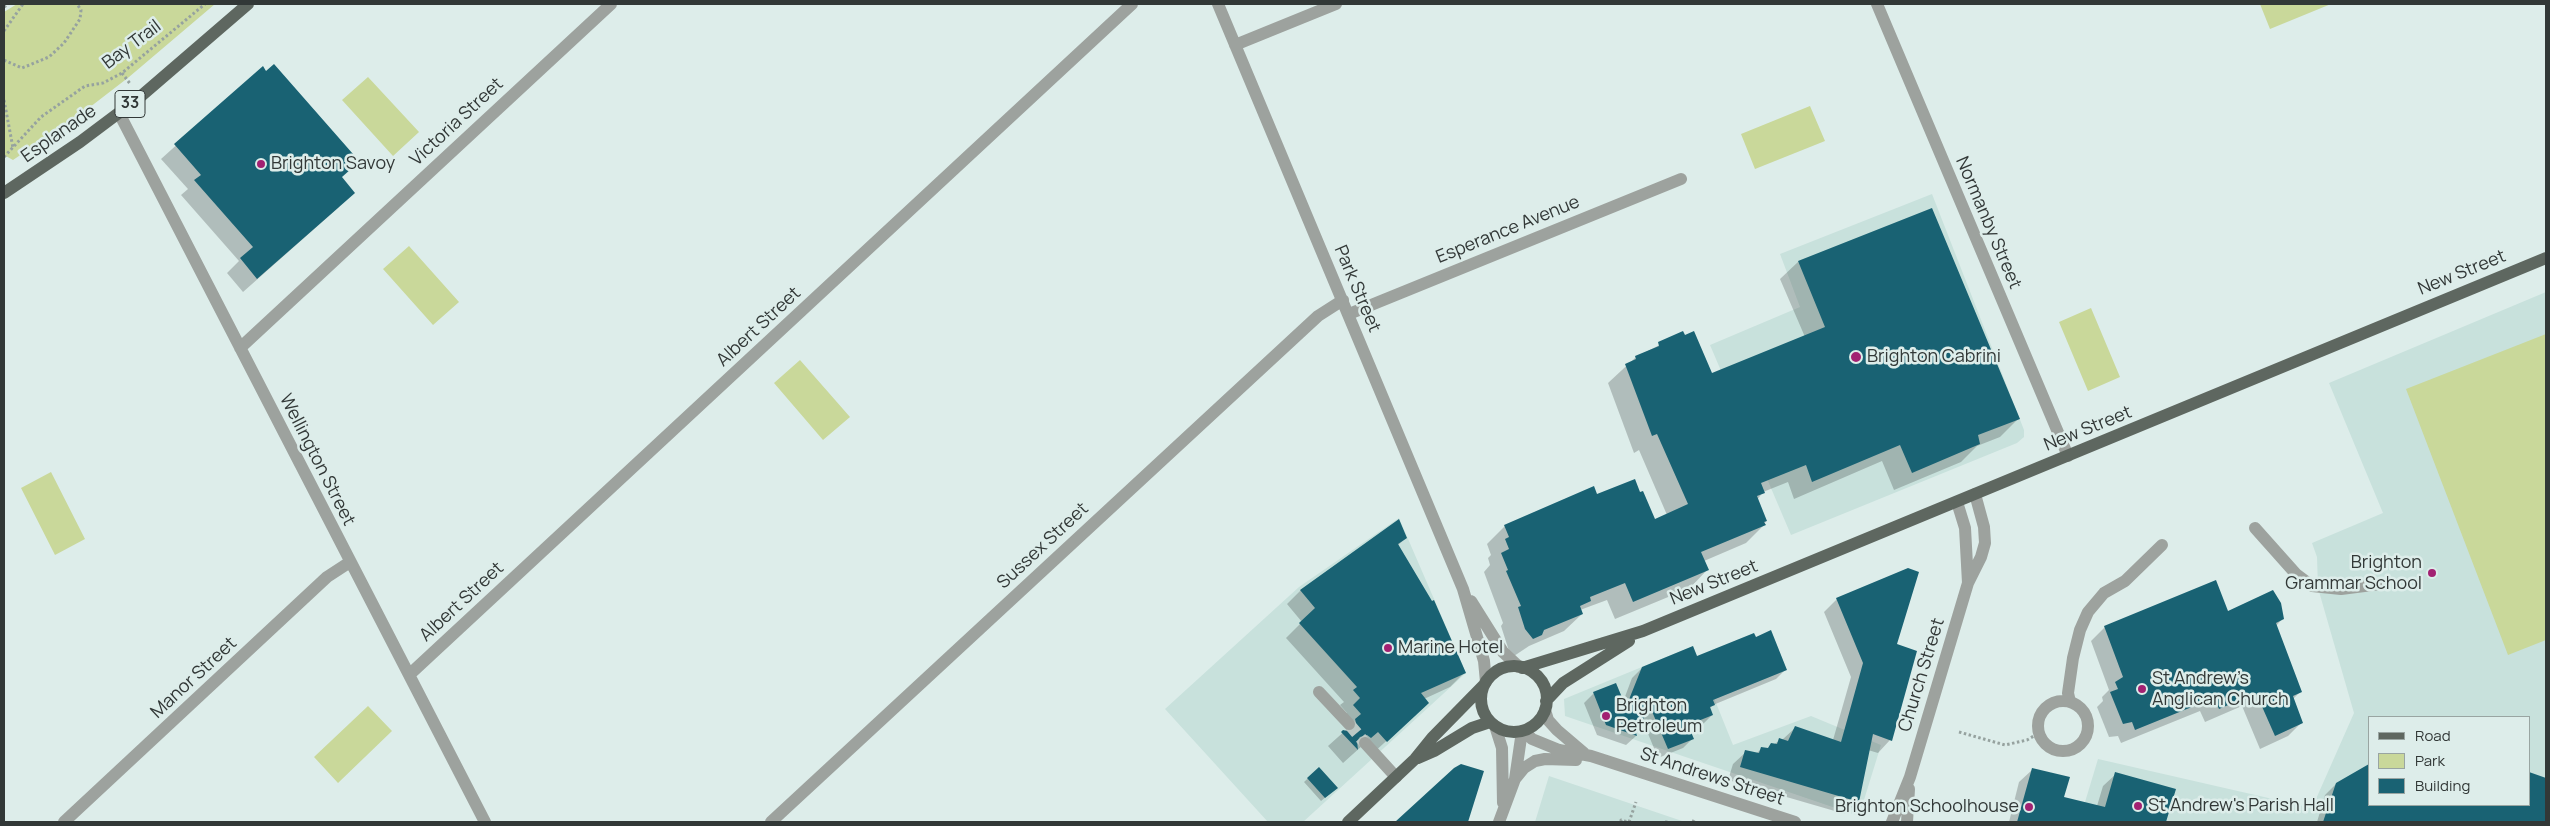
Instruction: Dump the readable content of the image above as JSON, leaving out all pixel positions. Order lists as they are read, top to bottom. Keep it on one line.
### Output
{"streets":{"main road":["33","Esplanade","New Street"],"street":["Victoria Street","Normanby Street","Esperance Avenue","Park Street","Albert Street","Wellington Street","Sussex Street","Church Street","Manor Street","St Andrews Street"],"path":["Bay Trail"]},"crossings":[["Victoria Street","Wellington Street"],["Esplanade","Wellington Street"],["Normanby Street","New Street"],["Esperance Avenue","Park Street"],["New Street","Park Street"],["New Street","Church Street"],["New Street","St Andrews Street"],["Park Street","Sussex Street"],["Park Street","St Andrews Street"],["Albert Street","Wellington Street"],["Wellington Street","Manor Street"]],"places":["Brighton Savoy","Brighton Cabrini","Brighton Grammar School","Marine Hotel","St Andrew’s Anglican Church","Brighton Petroleum","St Andrew's Parish Hall","Brighton Schoolhouse"],"legend":["Road","Park","Building"]}
